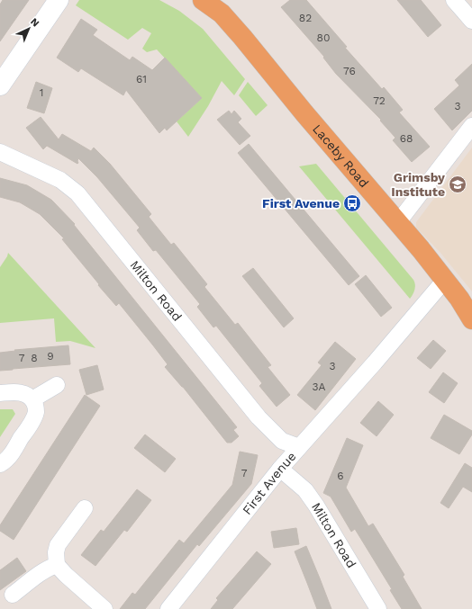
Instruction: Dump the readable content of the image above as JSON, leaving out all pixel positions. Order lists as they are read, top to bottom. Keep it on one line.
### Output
{"streets":{"highway":["Laceby Road"],"street":["Milton Road","First Avenue"]},"crossings":[["Laceby Road","First Avenue"],["Milton Road","First Avenue"]],"places":{"school or university":["Grimsby Institute"],"bus stop":["First Avenue"]},"house_numbers":["82","80","76","61","1","72","3","68","9","7","8","3","3A","7","6"],"north":"top right"}
